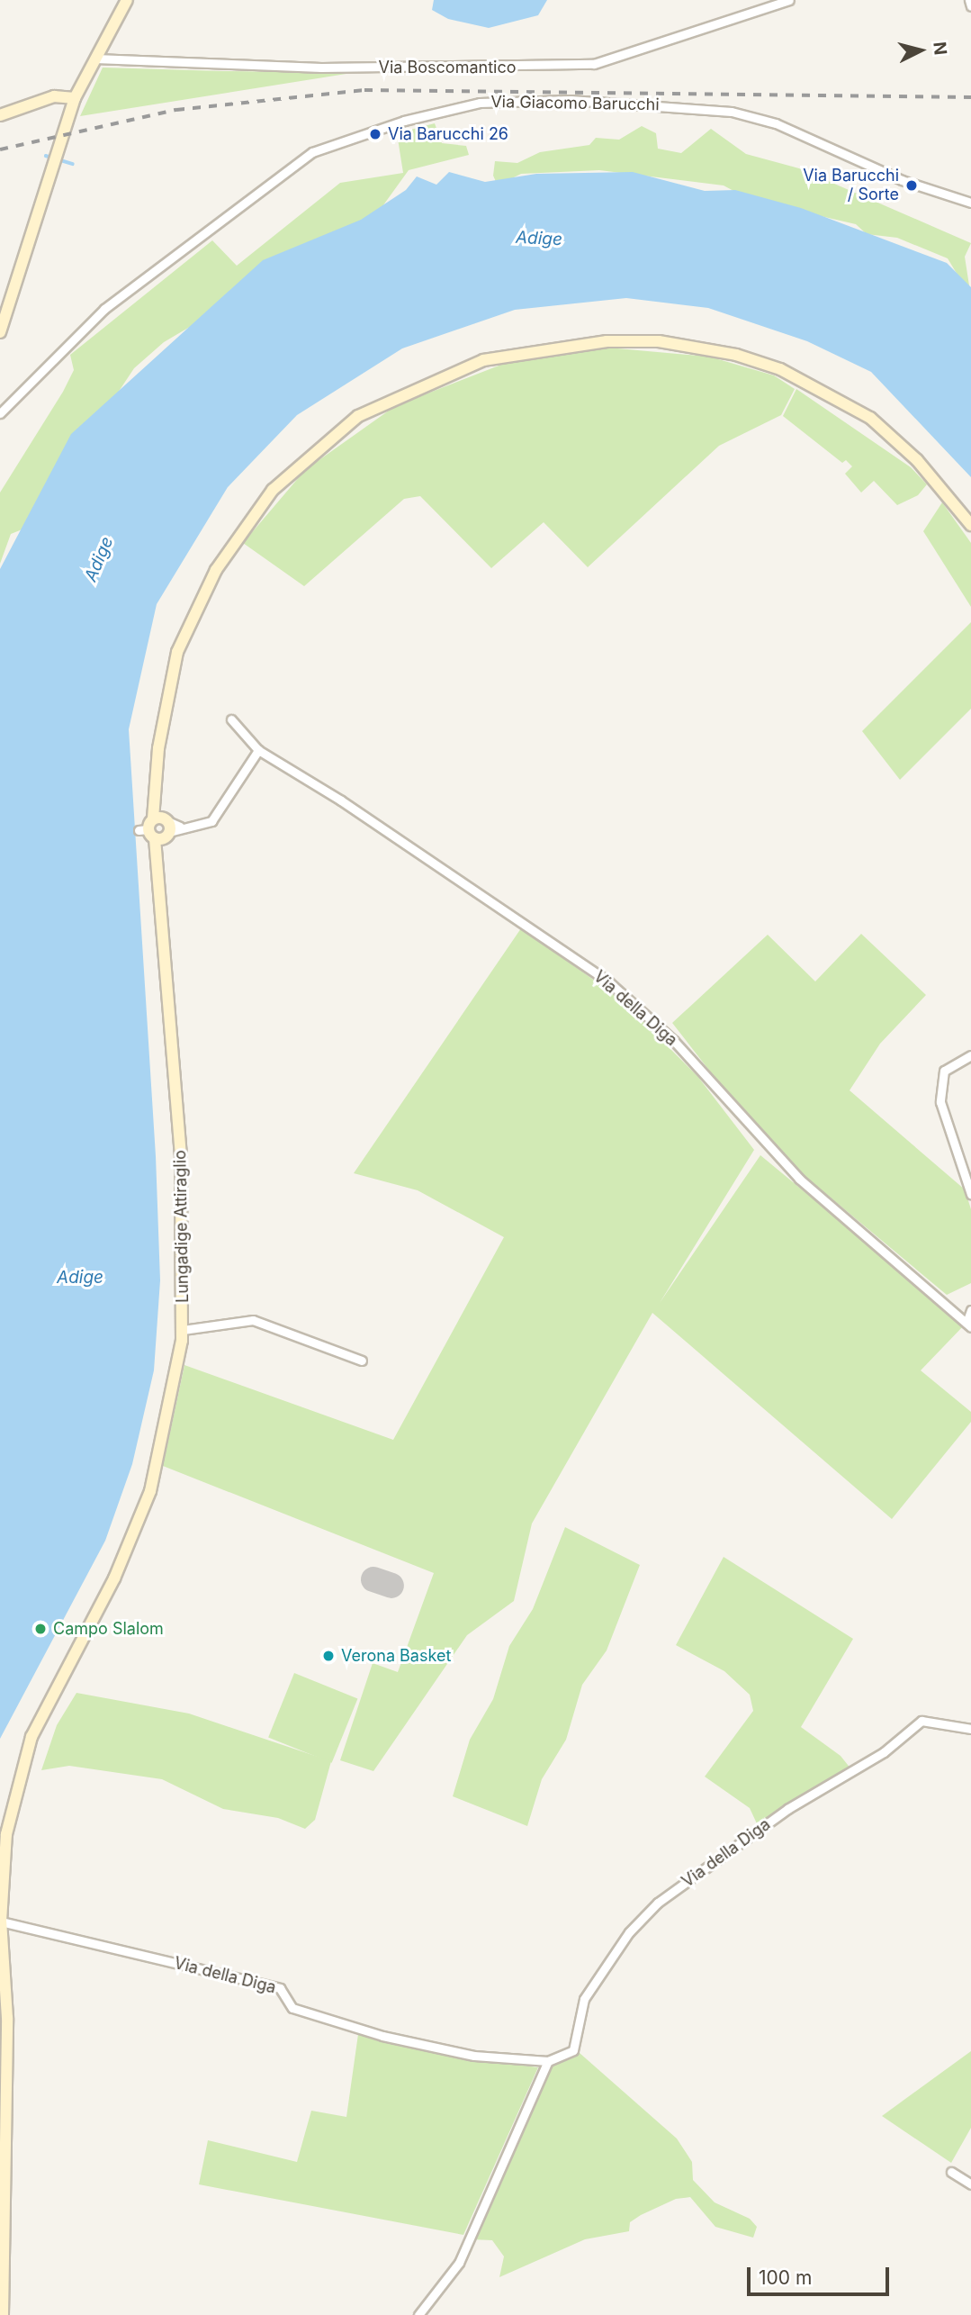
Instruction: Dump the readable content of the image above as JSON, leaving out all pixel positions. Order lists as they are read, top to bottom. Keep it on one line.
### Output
{"streets":{"street":["Via Boscomantico","Via Giacomo Barucchi","Via della Diga","Lungadige Attiraglio"]},"crossings":[["Via della Diga","Lungadige Attiraglio"]],"water":["Adige"],"places":["Via Barucchi 26","Via Barucchi / Sorte","Campo Slalom","Verona Basket"],"scale_bar":"100 m","north":"right"}
